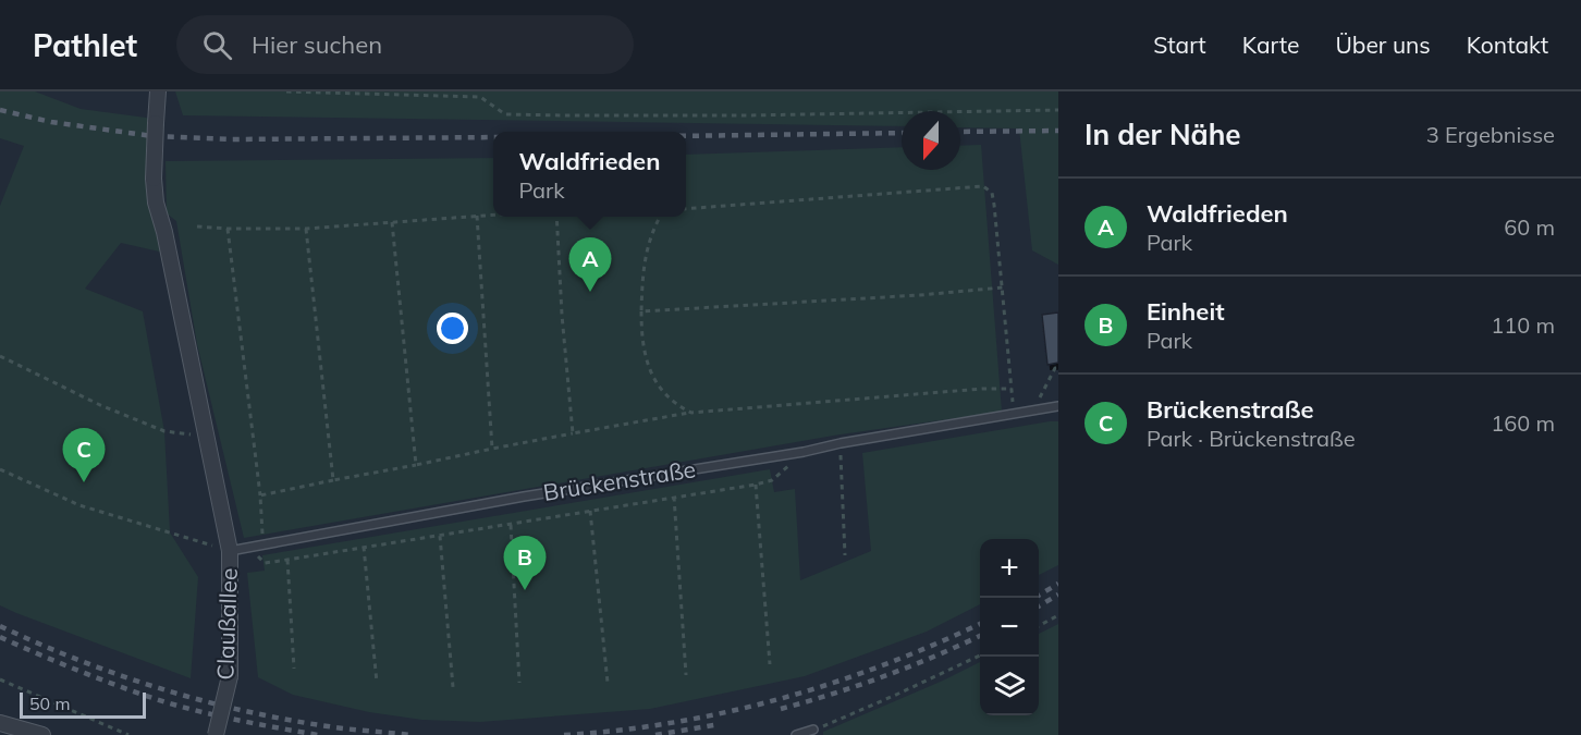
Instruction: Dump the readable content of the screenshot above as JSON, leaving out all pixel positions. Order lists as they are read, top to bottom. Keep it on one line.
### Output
{"streets":{"street":["Claußallee"],"lane":["Brückenstraße"]},"crossings":[["Brückenstraße","Claußallee"]],"scale_bar":"50 m","north":"bottom","page":{"header":"Pathlet","search":"Hier suchen","nav":["Start","Karte","Über uns","Kontakt"],"heading":["In der Nähe","3 Ergebnisse"],"popup":["Waldfrieden","Park"],"list":[{"mark":"A","name":"Waldfrieden","note":"Park","value":"60 m"},{"mark":"B","name":"Einheit","note":"Park","value":"110 m"},{"mark":"C","name":"Brückenstraße","note":"Park · Brückenstraße","value":"160 m"}],"pins":["A","C","B"],"map_buttons":["+","−"],"scale":"50 m"}}
